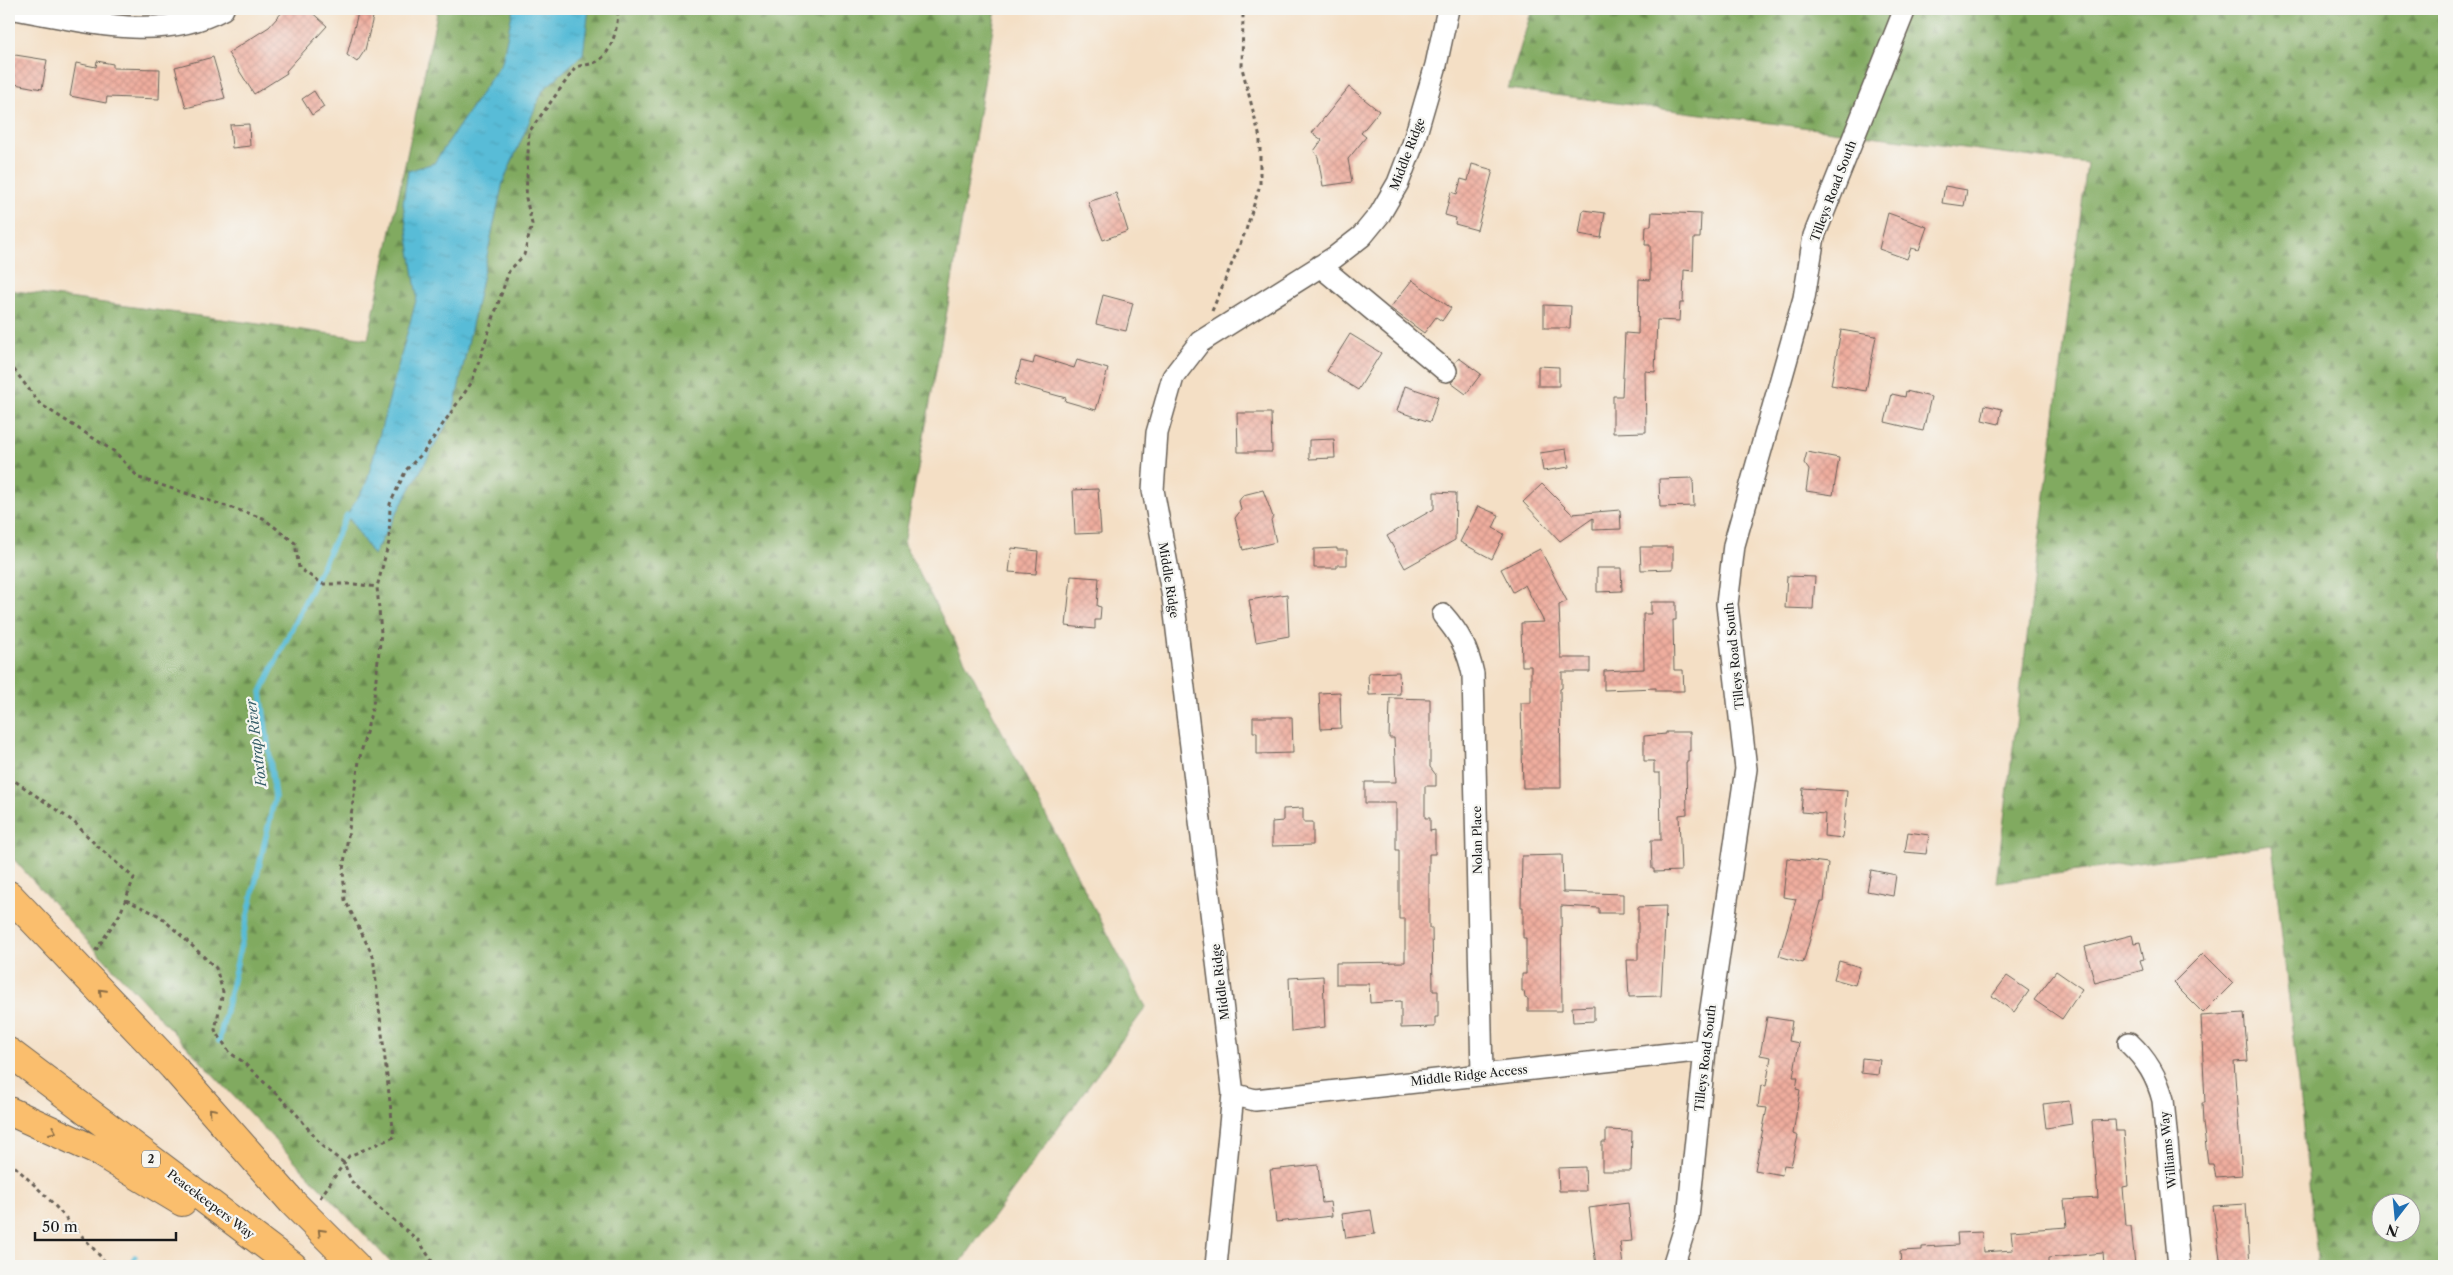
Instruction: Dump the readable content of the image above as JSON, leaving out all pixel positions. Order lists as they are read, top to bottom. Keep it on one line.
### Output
{"streets":{"highway":["2","Peacekeepers Way"],"street":["Middle Ridge","Tilleys Road South","Nolan Place","Middle Ridge Access","Williams Way"]},"crossings":[["Middle Ridge","Middle Ridge Access"],["Tilleys Road South","Middle Ridge Access"],["Nolan Place","Middle Ridge Access"]],"water":["Foxtrap River"],"scale_bar":"50 m","north":"bottom"}
